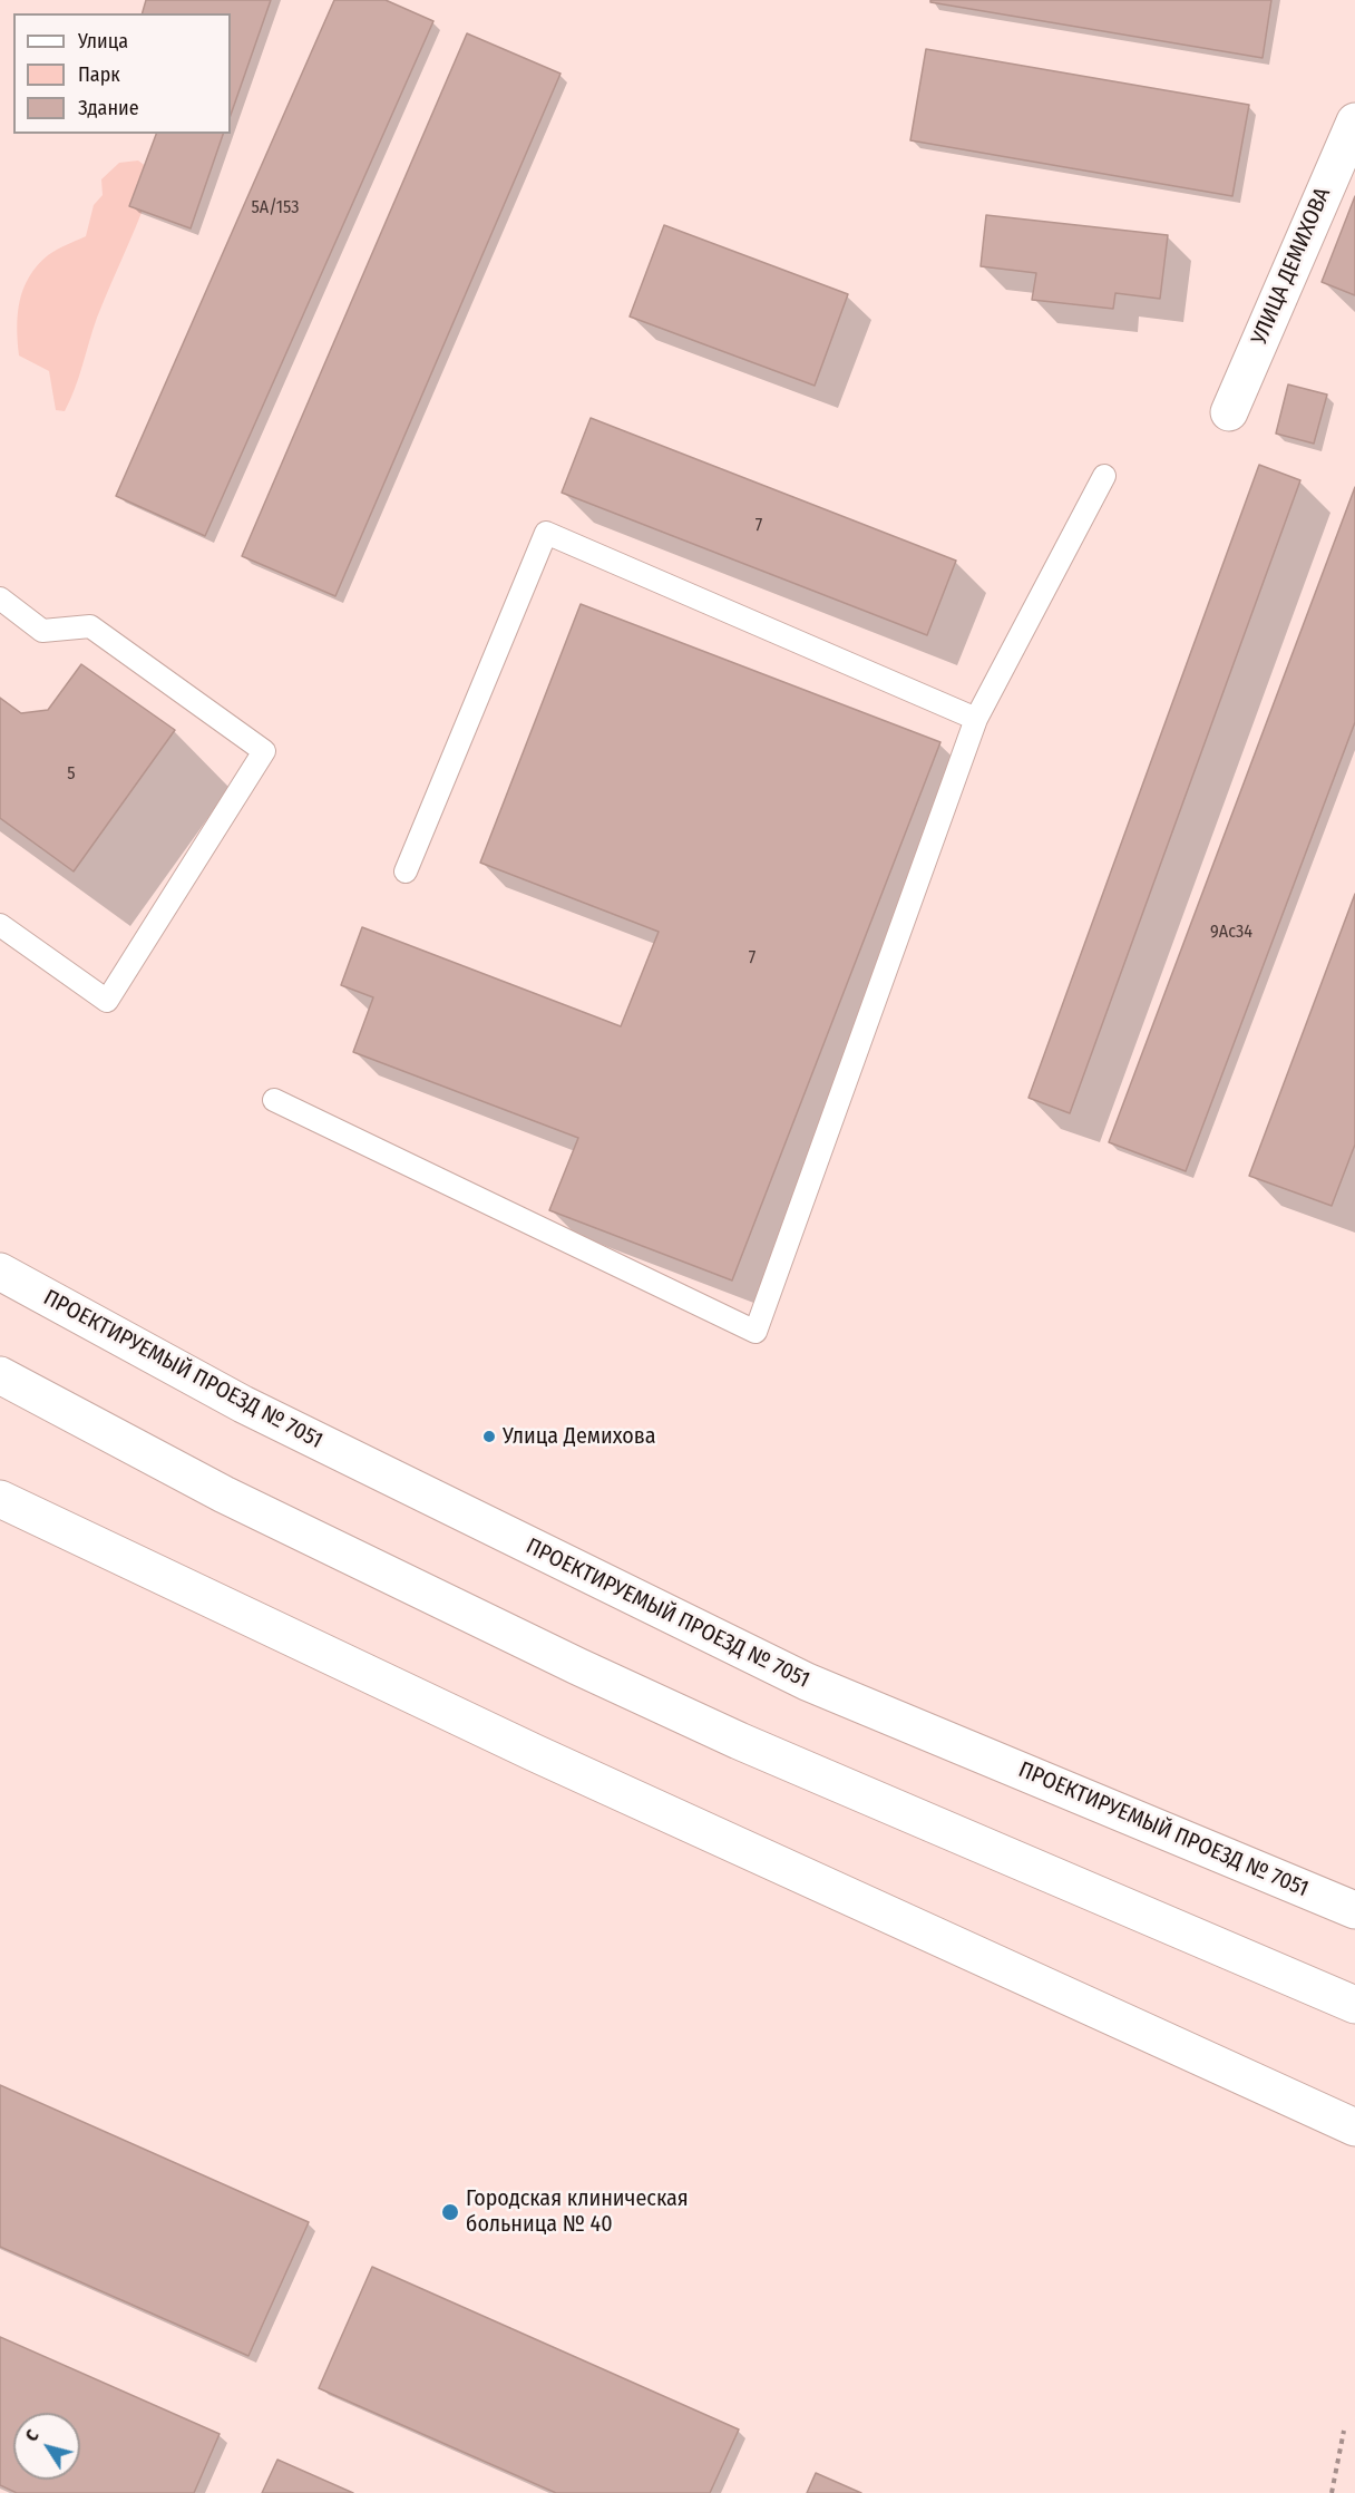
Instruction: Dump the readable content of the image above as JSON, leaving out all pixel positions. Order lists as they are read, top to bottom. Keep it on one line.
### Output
{"streets":{"main road":["УЛИЦА ДЕМИХОВА","ПРОЕКТИРУЕМЫЙ ПРОЕЗД № 7051"]},"places":["Улица Демихова","Городская клиническая больница № 40"],"house_numbers":["5А/153","7","5","9Ас34","7"],"legend":["Улица","Парк","Здание"],"north":"top left"}
